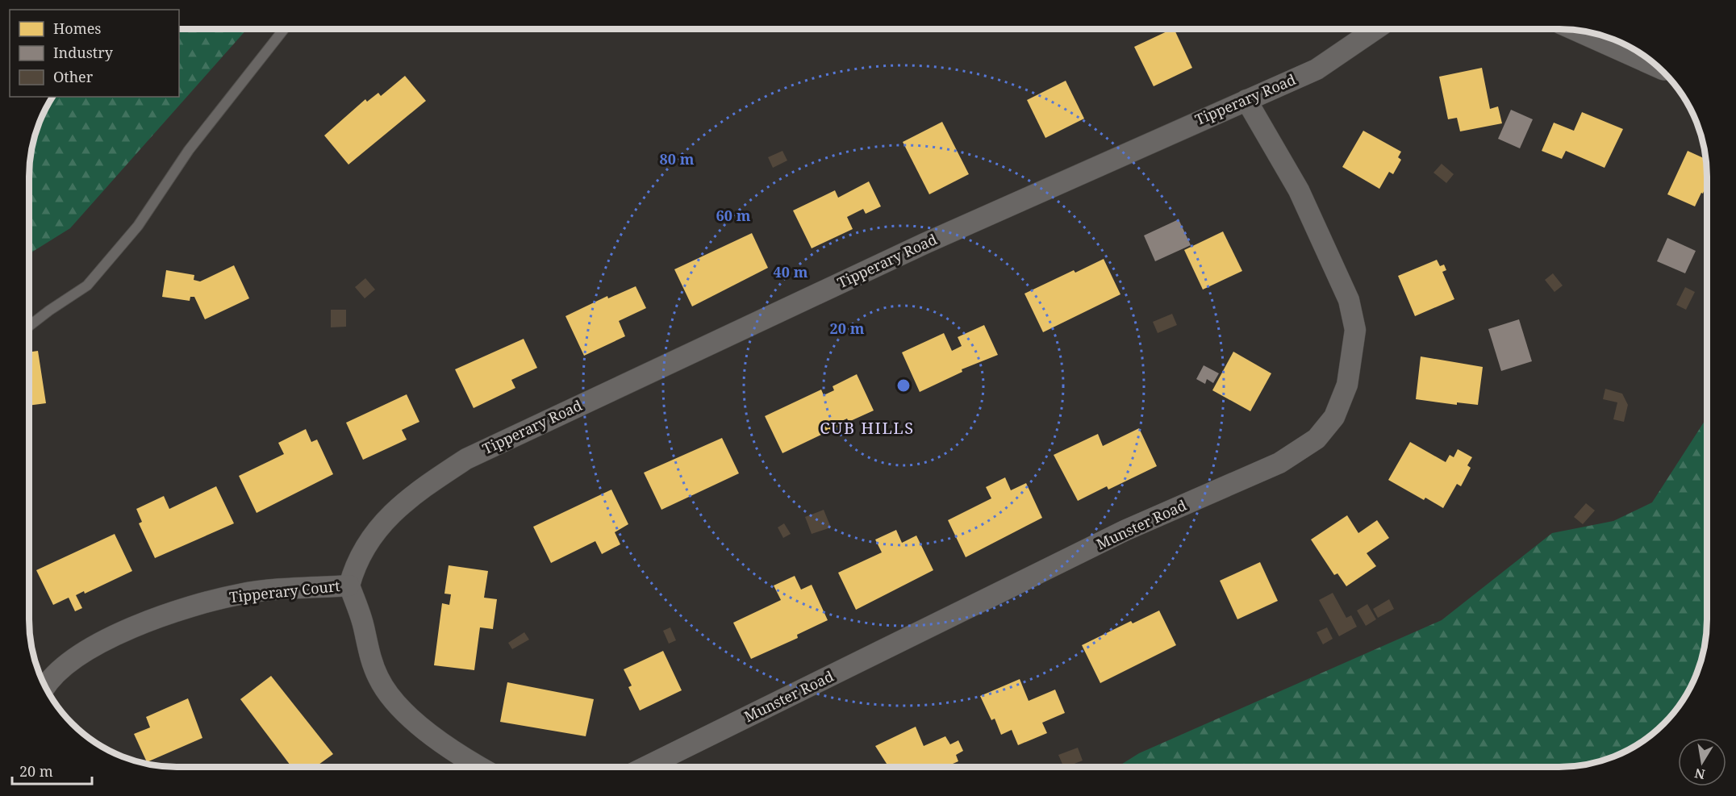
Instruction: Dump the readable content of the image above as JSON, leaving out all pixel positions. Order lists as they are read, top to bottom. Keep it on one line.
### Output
{"streets":{"street":["Tipperary Road","Munster Road","Tipperary Court"]},"crossings":[["Tipperary Road","Munster Road"],["Tipperary Road","Tipperary Court"]],"districts":["CUB HILLS"],"legend":["Homes","Industry","Other"],"scale_bar":"20 m","north":"bottom","rings":["80 m","60 m","40 m","20 m"]}
